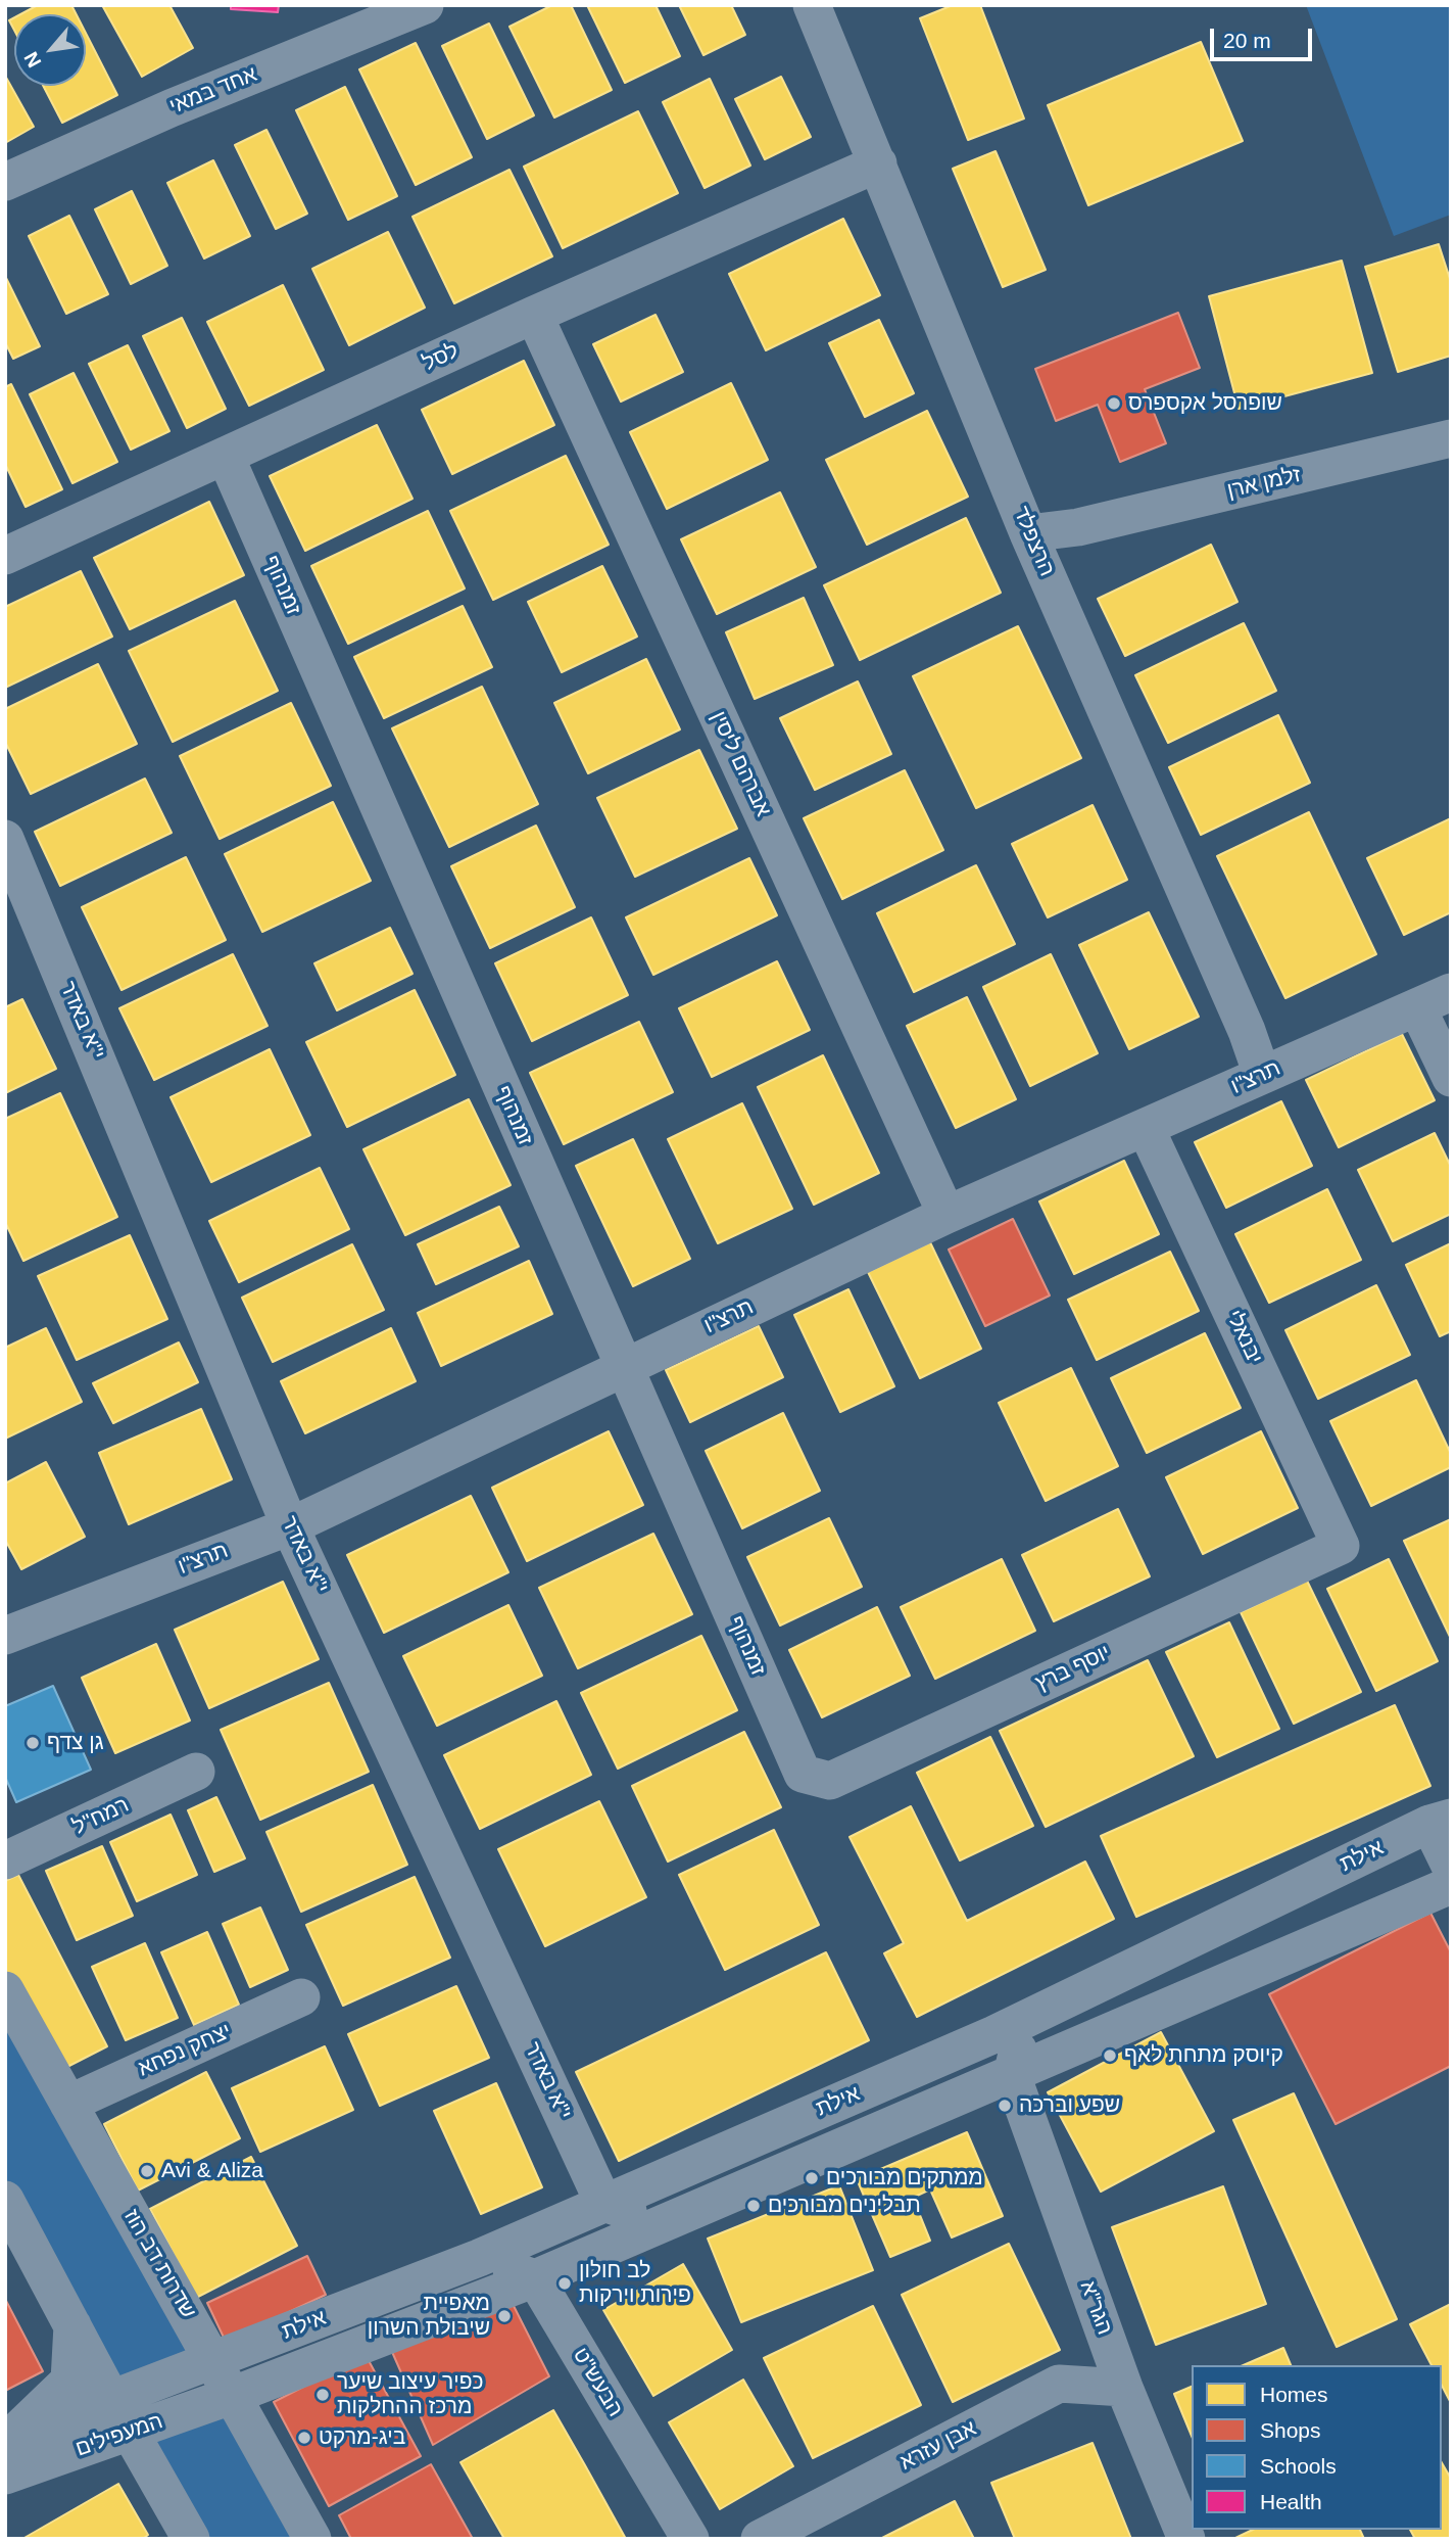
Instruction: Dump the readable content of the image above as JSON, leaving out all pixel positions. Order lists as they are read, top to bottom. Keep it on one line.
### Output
{"streets":{"street":["אחד במאי","לסל","זלמן ארן","הרצפלד","זמנהוף","אברהם ליסין","י\"א באדר","תרצ\"ו","יבנאלי","יוסף ברץ","רמח\"ל","אילת","יצחק נפחא","שדרות דב הוז","הגר\"א","הבעש\"ט","המעפילים","אבן עזרא"]},"crossings":[["לסל","הרצפלד"],["לסל","זמנהוף"],["לסל","אברהם ליסין"],["זלמן ארן","הרצפלד"],["הרצפלד","תרצ\"ו"],["זמנהוף","תרצ\"ו"],["זמנהוף","יוסף ברץ"],["אברהם ליסין","תרצ\"ו"],["י\"א באדר","תרצ\"ו"],["י\"א באדר","אילת"],["תרצ\"ו","יבנאלי"],["יבנאלי","יוסף ברץ"],["אילת","שדרות דב הוז"],["אילת","הגר\"א"],["אילת","הבעש\"ט"],["אילת","המעפילים"],["יצחק נפחא","שדרות דב הוז"],["שדרות דב הוז","המעפילים"],["הגר\"א","אבן עזרא"]],"places":["שופרסל אקספרס","גן צדף","קיוסק מתחת לאף","שפע וברכה","Avi & Aliza","ממתקים מבורכים","תבלינים מבורכים","לב חולון פירות וירקות","מאפיית שיבולת השרון","כפיר עיצוב שיער מרכז ההחלקות","ביג-מרקט"],"legend":["Homes","Shops","Schools","Health"],"scale_bar":"20 m","north":"bottom left"}
